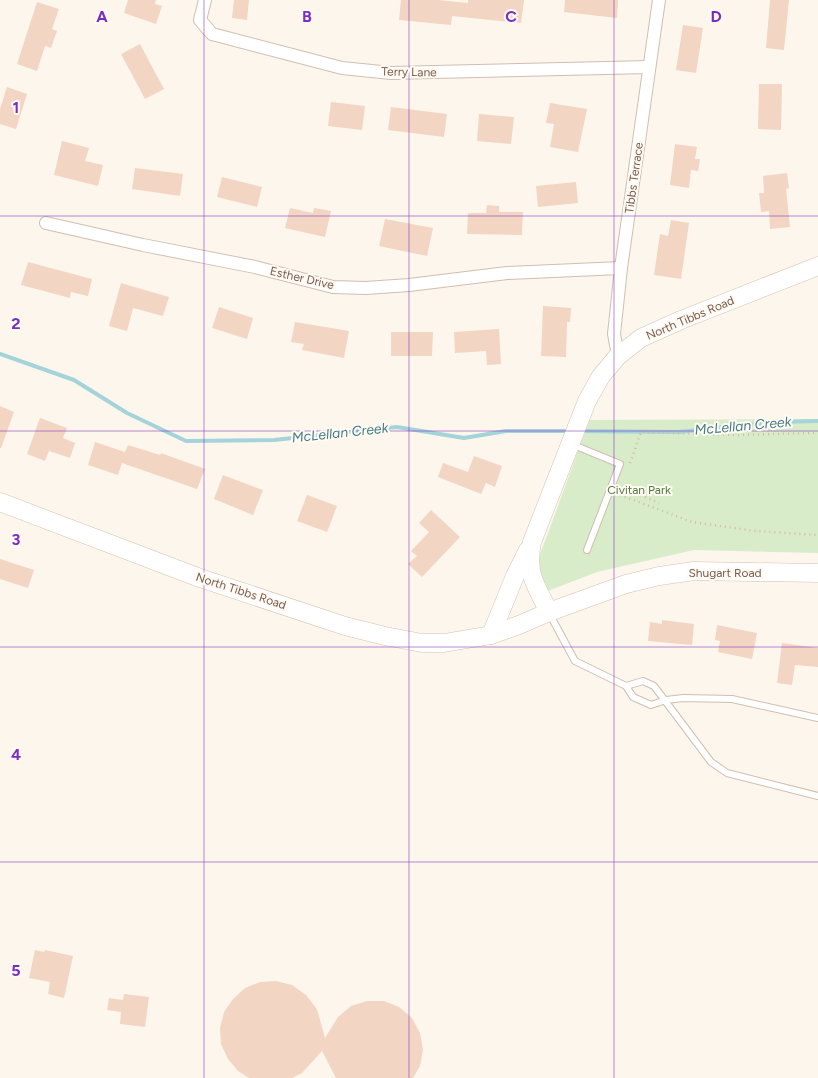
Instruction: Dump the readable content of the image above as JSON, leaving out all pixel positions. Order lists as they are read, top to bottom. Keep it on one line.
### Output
{"streets":{"street":["Terry Lane","Tibbs Terrace","Esther Drive","North Tibbs Road","Shugart Road"]},"crossings":[["Terry Lane","Tibbs Terrace"],["Tibbs Terrace","Esther Drive"],["Tibbs Terrace","North Tibbs Road"],["North Tibbs Road","Shugart Road"]],"water":["McLellan Creek"],"parks":["Civitan Park"],"grid":{"columns":["A","B","C","D"],"rows":["1","2","3","4","5"]}}
